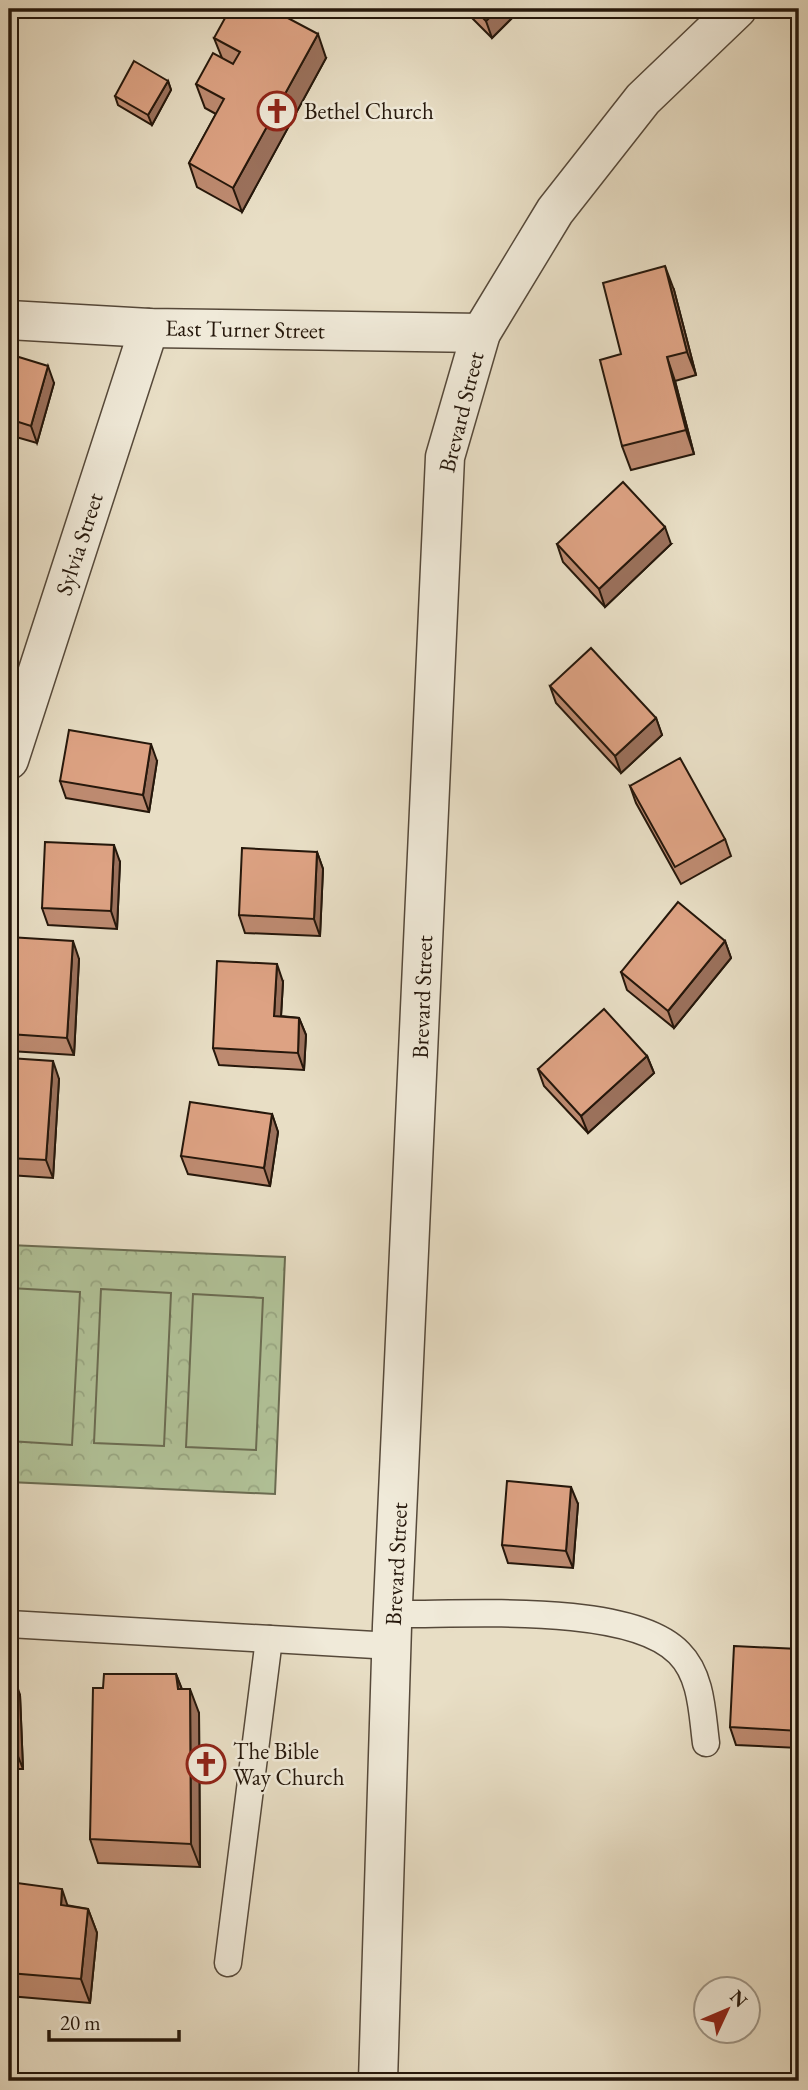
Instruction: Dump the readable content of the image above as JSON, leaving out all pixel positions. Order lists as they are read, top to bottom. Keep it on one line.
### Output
{"streets":{"street":["East Turner Street","Brevard Street","Sylvia Street"]},"crossings":[["East Turner Street","Brevard Street"],["East Turner Street","Sylvia Street"]],"places":{"church":["Bethel Church","The Bible Way Church"]},"scale_bar":"20 m","north":"top right"}
